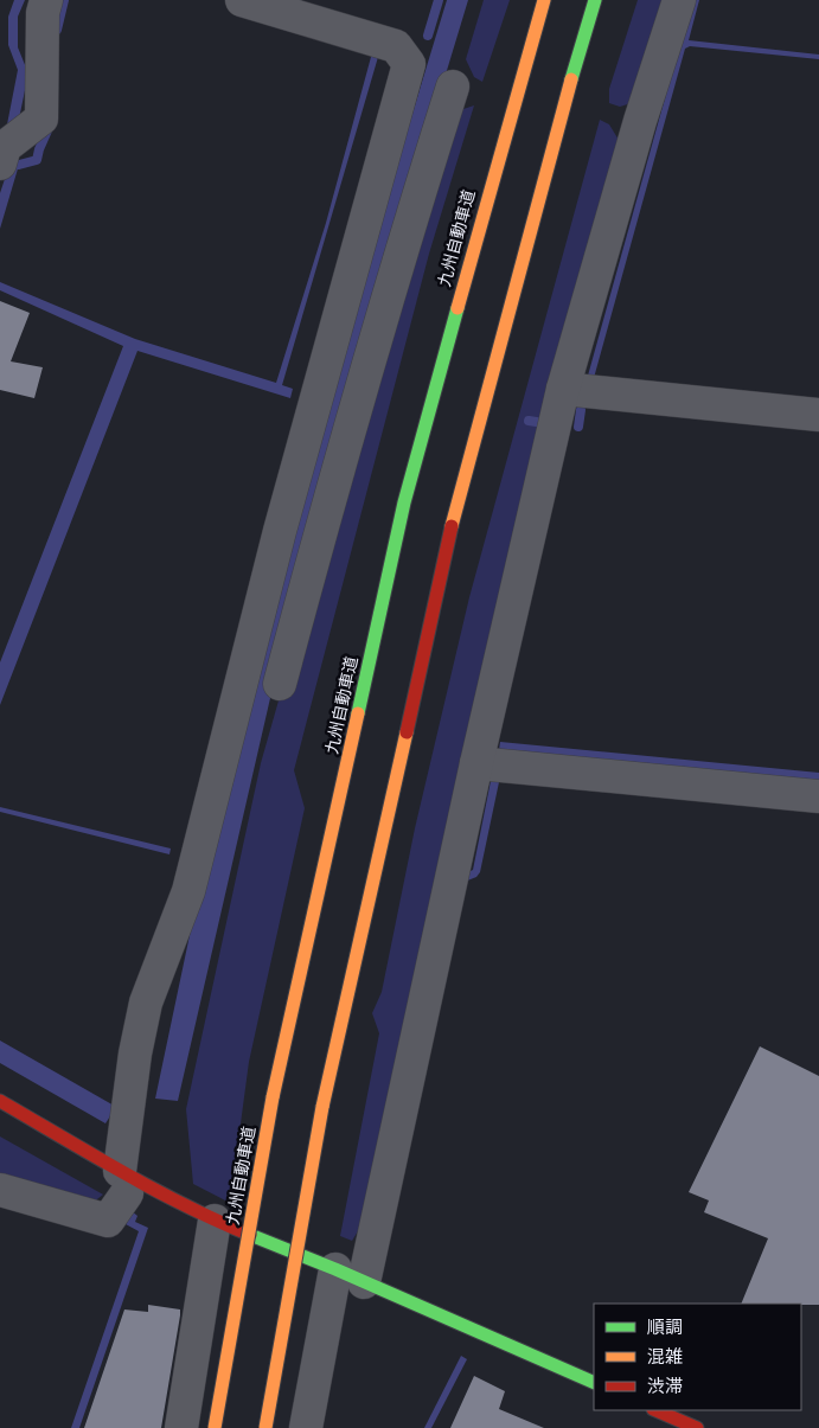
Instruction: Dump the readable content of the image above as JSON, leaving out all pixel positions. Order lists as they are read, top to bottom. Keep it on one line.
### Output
{"streets":{"main road":["九州自動車道"]},"legend":["順調","混雑","渋滞"]}
